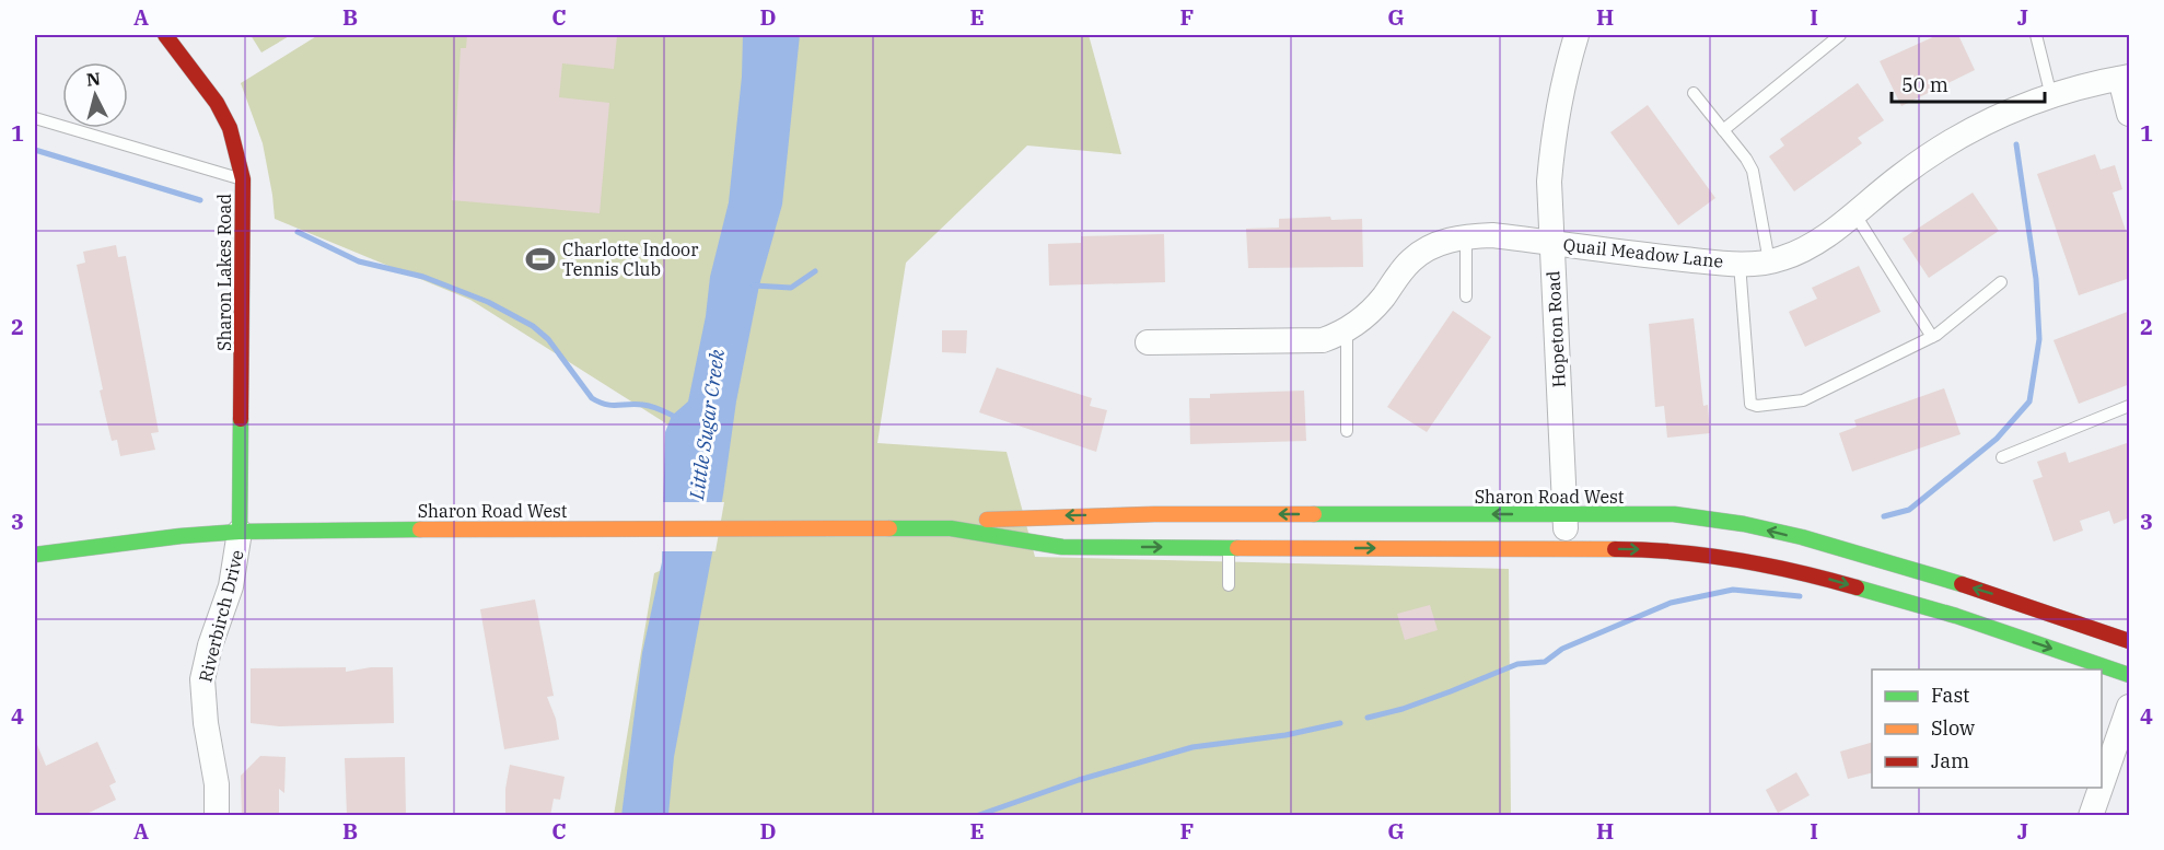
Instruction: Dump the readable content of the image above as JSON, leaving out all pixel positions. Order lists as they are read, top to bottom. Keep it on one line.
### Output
{"streets":{"main road":["Sharon Lakes Road","Sharon Road West"],"street":["Quail Meadow Lane","Hopeton Road","Riverbirch Drive"]},"crossings":[["Quail Meadow Lane","Hopeton Road"],["Sharon Lakes Road","Sharon Road West"],["Sharon Lakes Road","Riverbirch Drive"],["Hopeton Road","Sharon Road West"],["Sharon Road West","Riverbirch Drive"]],"water":["Little Sugar Creek"],"places":{"sports":["Charlotte Indoor Tennis Club"]},"legend":["Fast","Slow","Jam"],"scale_bar":"50 m","north":"top","grid":{"columns":["A","B","C","D","E","F","G","H","I","J"],"rows":["1","2","3","4"]}}
